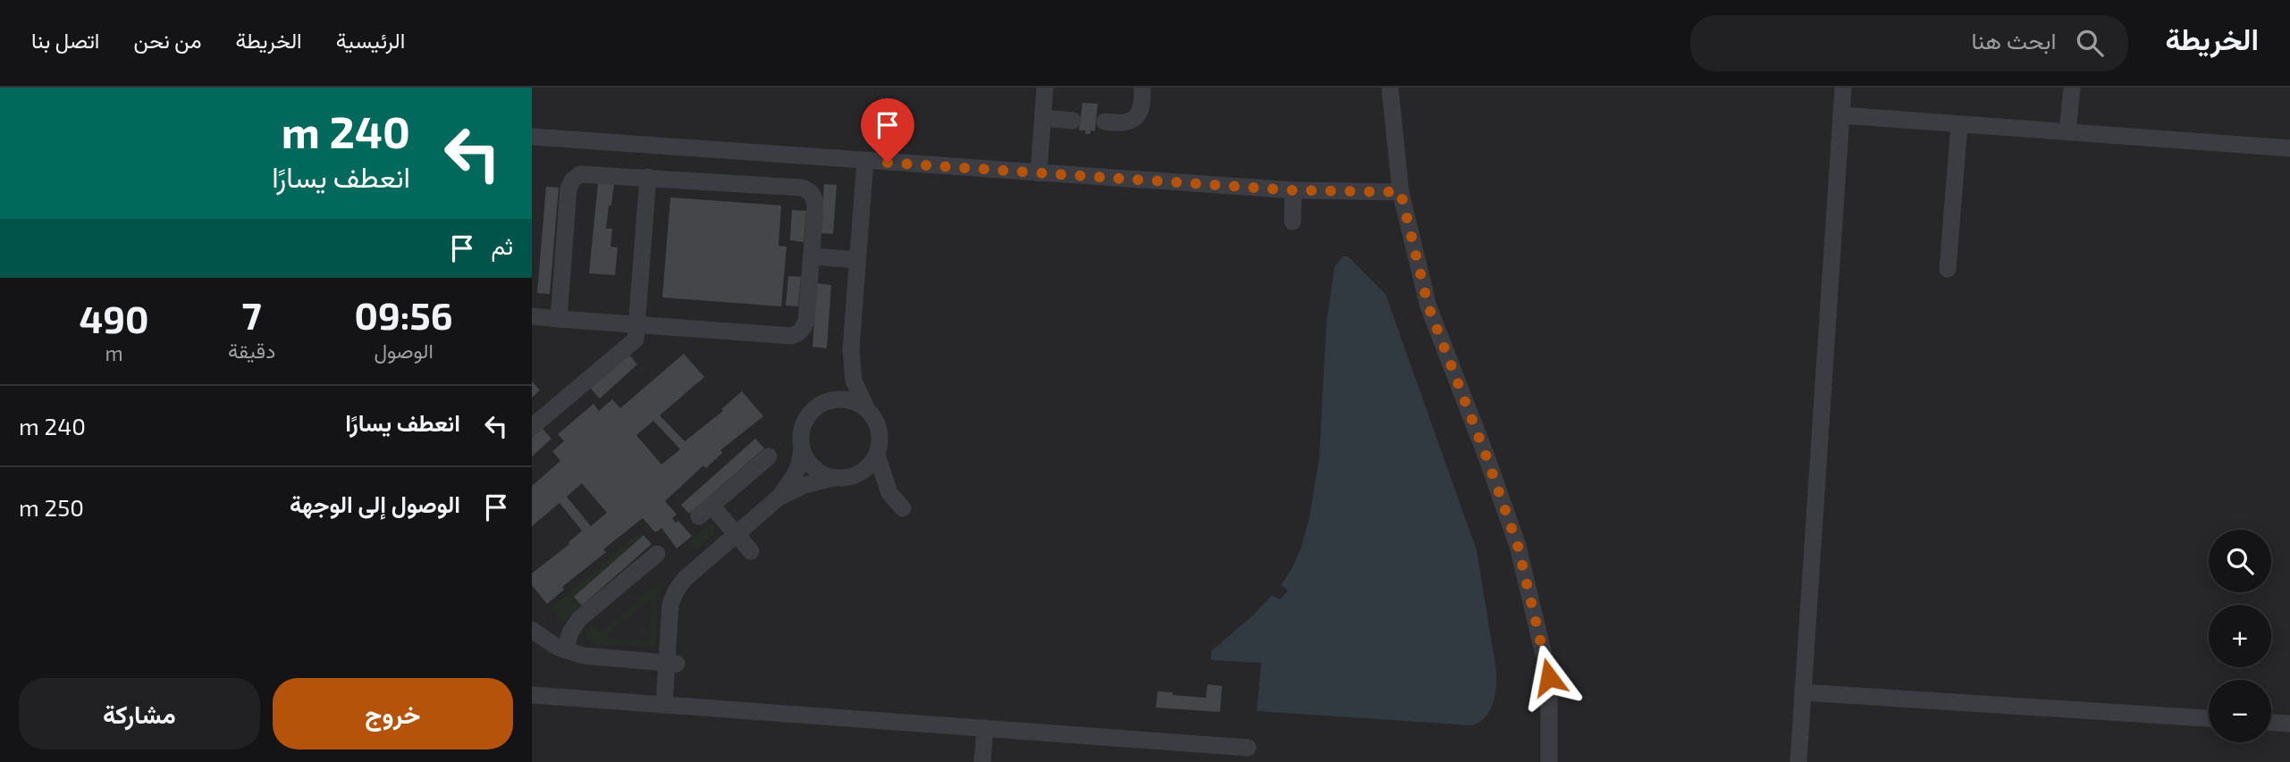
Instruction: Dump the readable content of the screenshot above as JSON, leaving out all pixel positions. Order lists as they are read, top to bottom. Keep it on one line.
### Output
{"page":{"header":"الخريطة","search":"ابحث هنا","nav":["الرئيسية","الخريطة","من نحن","اتصل بنا"],"turn":["240 m","انعطف يسارًا"],"then":"ثم","eta":["09:56","الوصول","7","دقيقة","490","m"],"list":[{"name":"انعطف يسارًا","value":"240 m"},{"name":"الوصول إلى الوجهة","value":"250 m"}],"map_buttons":["+","−"],"buttons":["خروج","مشاركة"]}}
